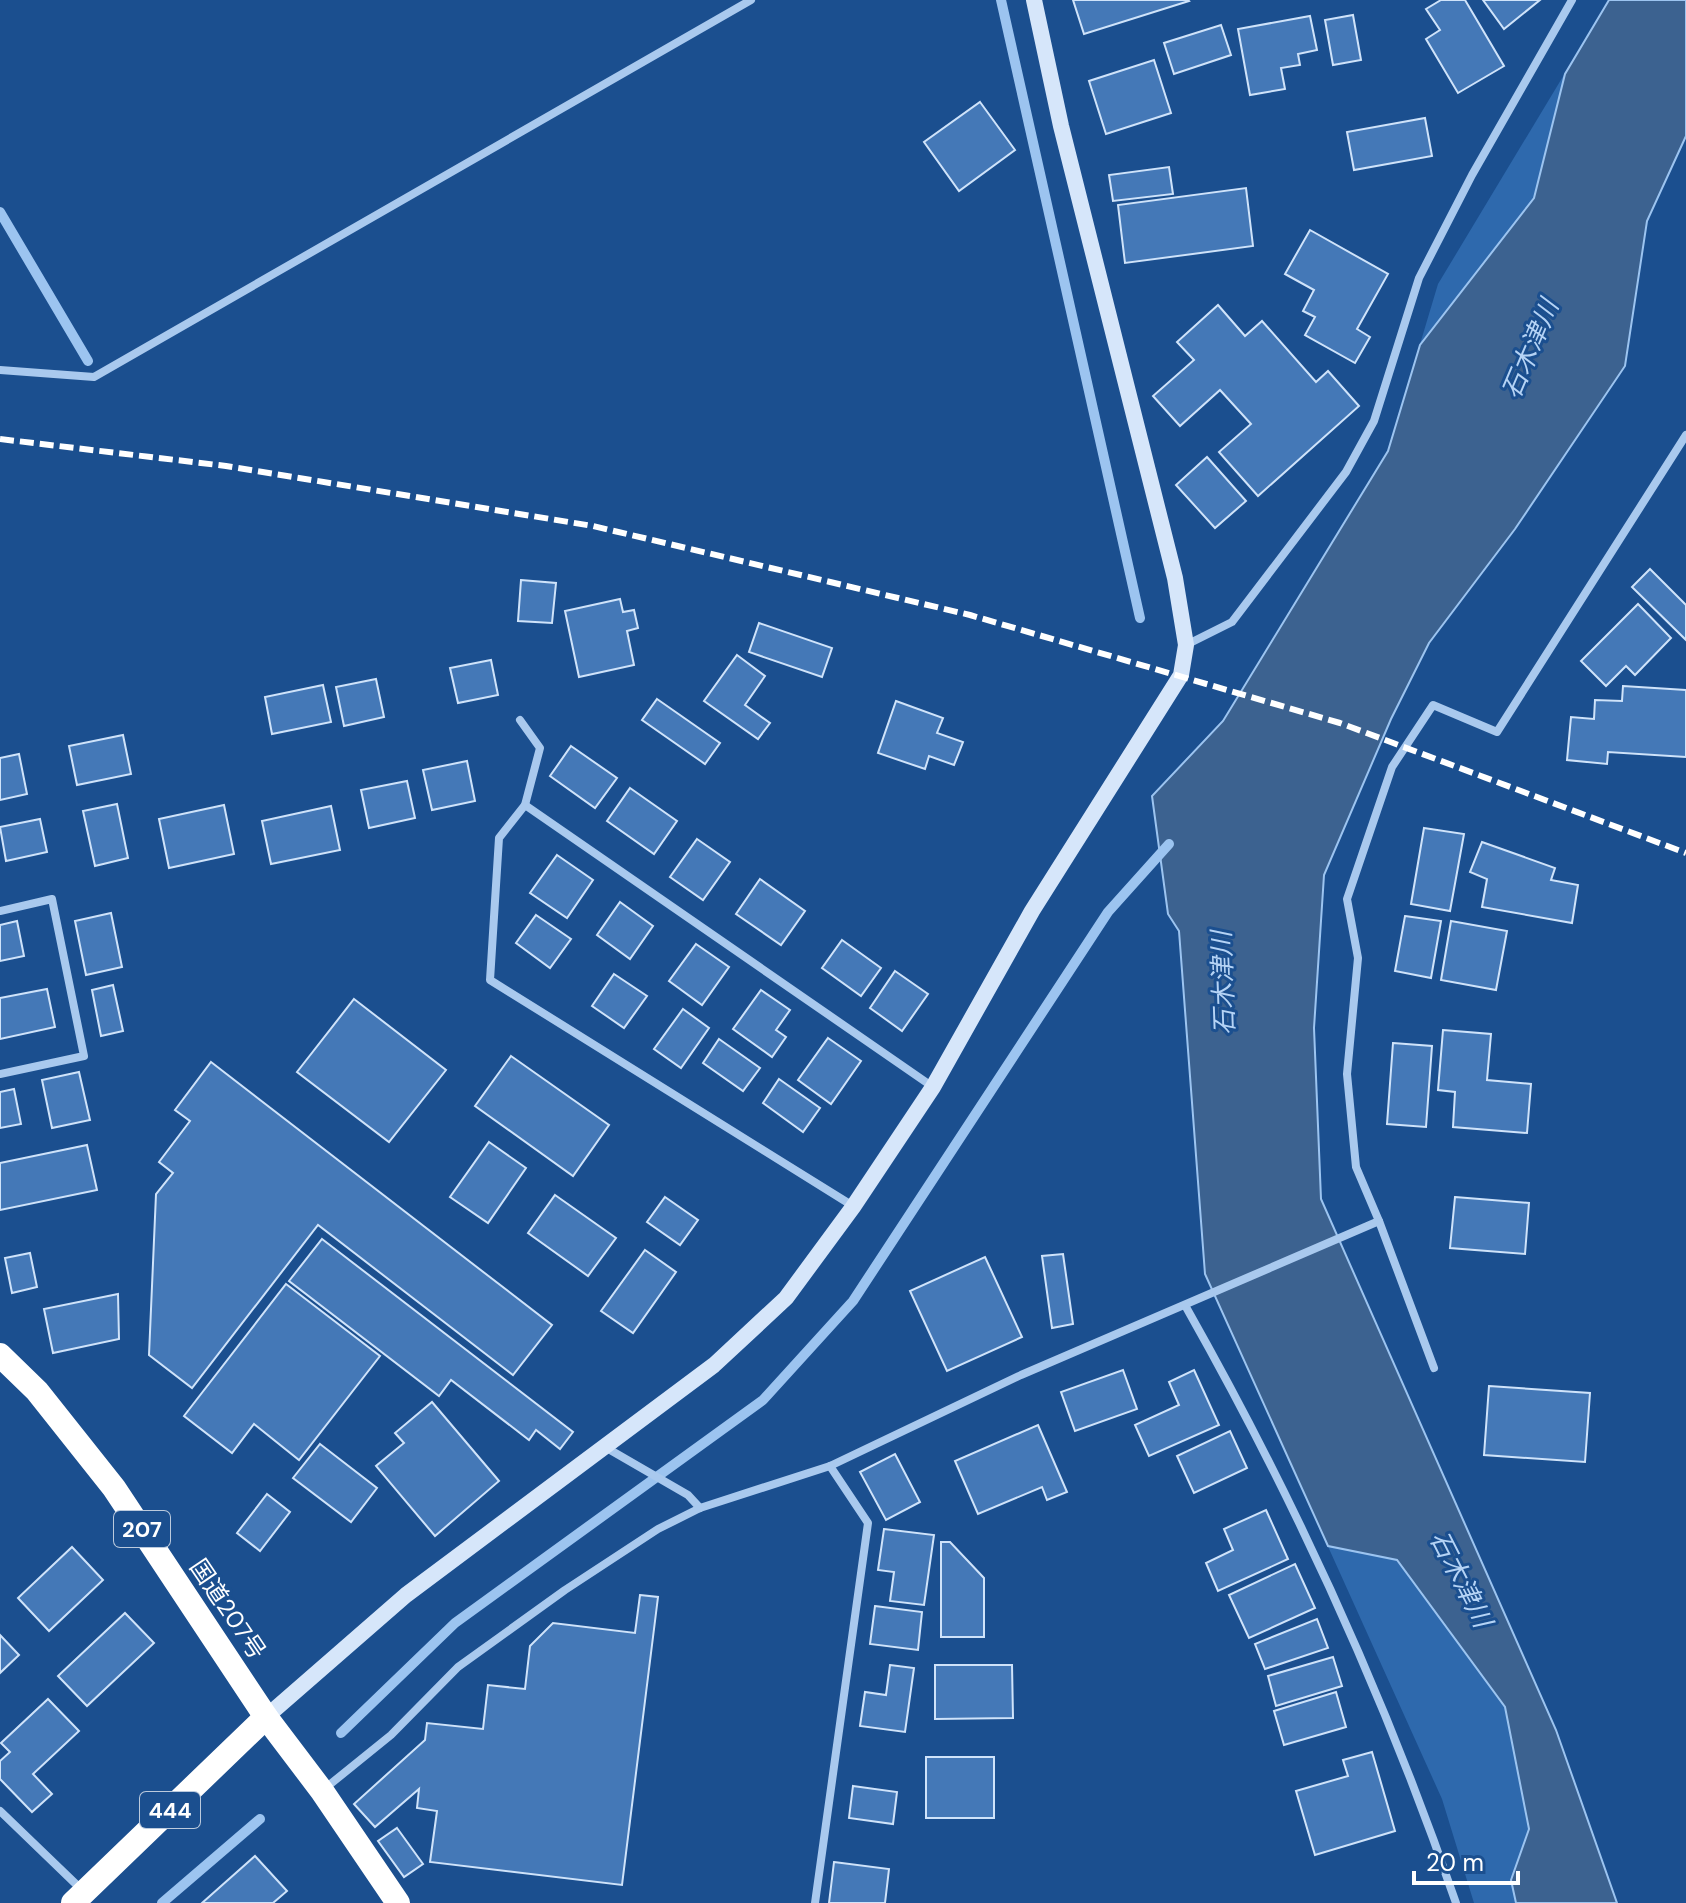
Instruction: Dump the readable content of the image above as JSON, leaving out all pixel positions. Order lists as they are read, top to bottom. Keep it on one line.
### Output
{"streets":{"highway":["207","国道207号","444"]},"crossings":[["国道207号","444"]],"water":["石木津川"],"scale_bar":"20 m"}
